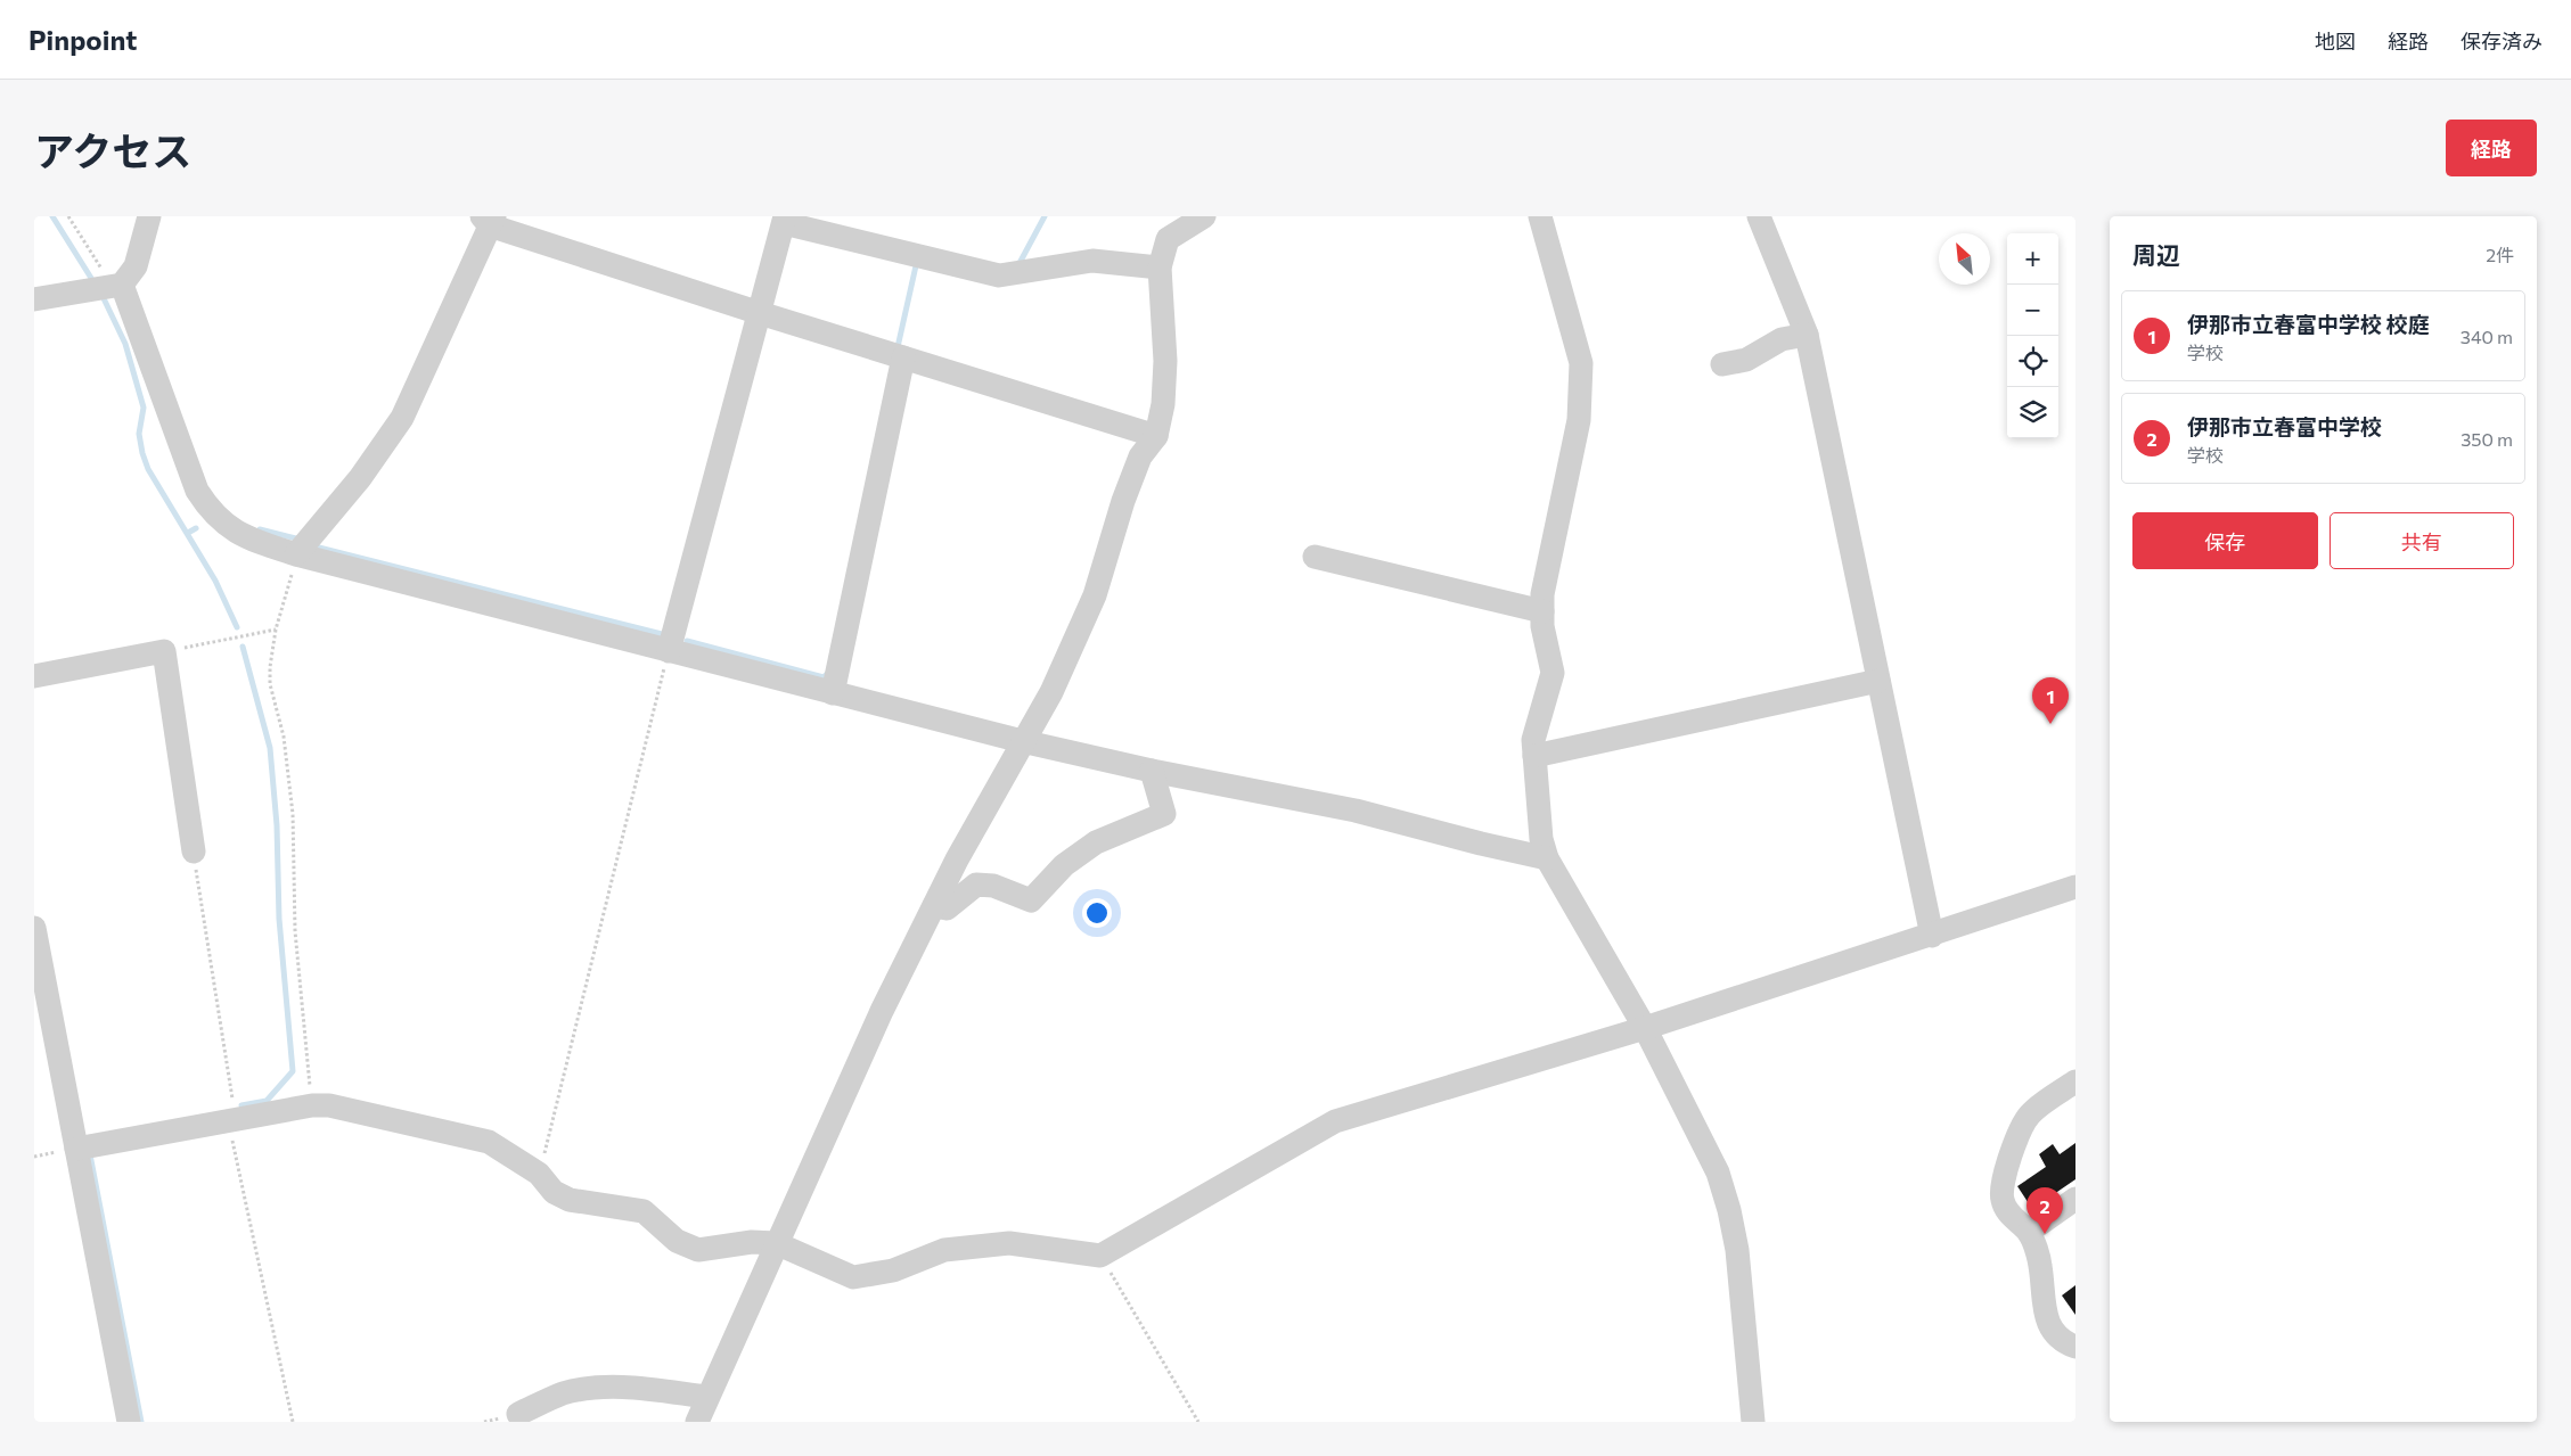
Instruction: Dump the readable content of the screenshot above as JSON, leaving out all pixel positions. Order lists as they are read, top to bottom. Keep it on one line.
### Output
{"north":"top left","page":{"header":"Pinpoint","nav":["地図","経路","保存済み"],"title":"アクセス","buttons":["経路",["保存","共有"]],"heading":["周辺","2件"],"map_buttons":["+","−"],"list":[{"mark":"1","name":"伊那市立春富中学校 校庭","note":"学校","value":"340 m"},{"mark":"2","name":"伊那市立春富中学校","note":"学校","value":"350 m"}],"pins":["1","2"]}}
